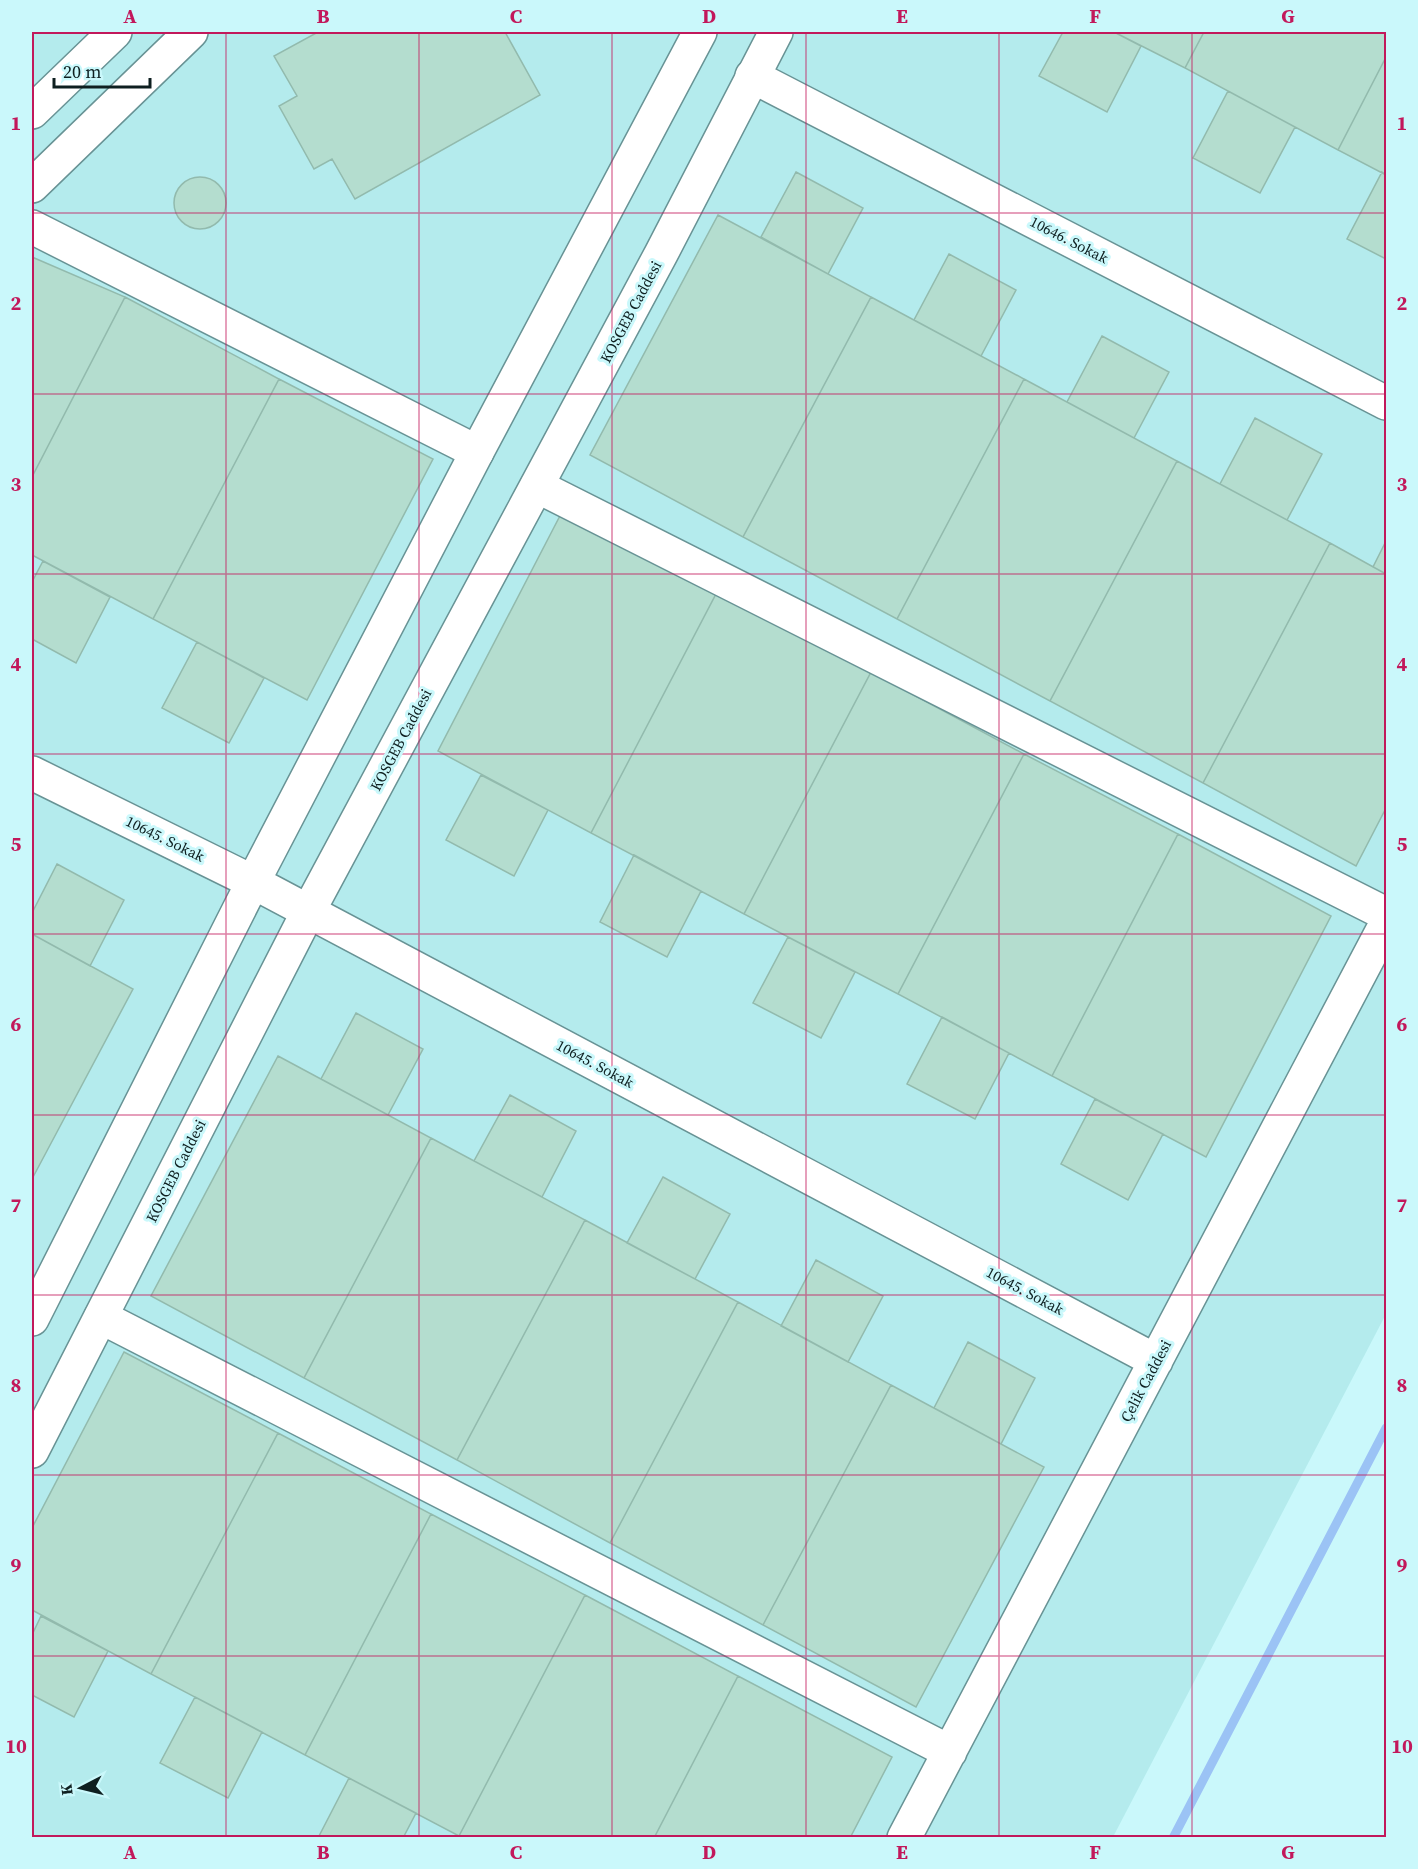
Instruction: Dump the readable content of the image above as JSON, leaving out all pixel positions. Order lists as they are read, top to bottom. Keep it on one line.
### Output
{"streets":{"street":["10646. Sokak","KOSGEB Caddesi","10645. Sokak","Çelik Caddesi"]},"crossings":[["10646. Sokak","KOSGEB Caddesi"],["KOSGEB Caddesi","10645. Sokak"],["10645. Sokak","Çelik Caddesi"]],"scale_bar":"20 m","north":"left","grid":{"columns":["A","B","C","D","E","F","G"],"rows":["1","2","3","4","5","6","7","8","9","10"]}}
